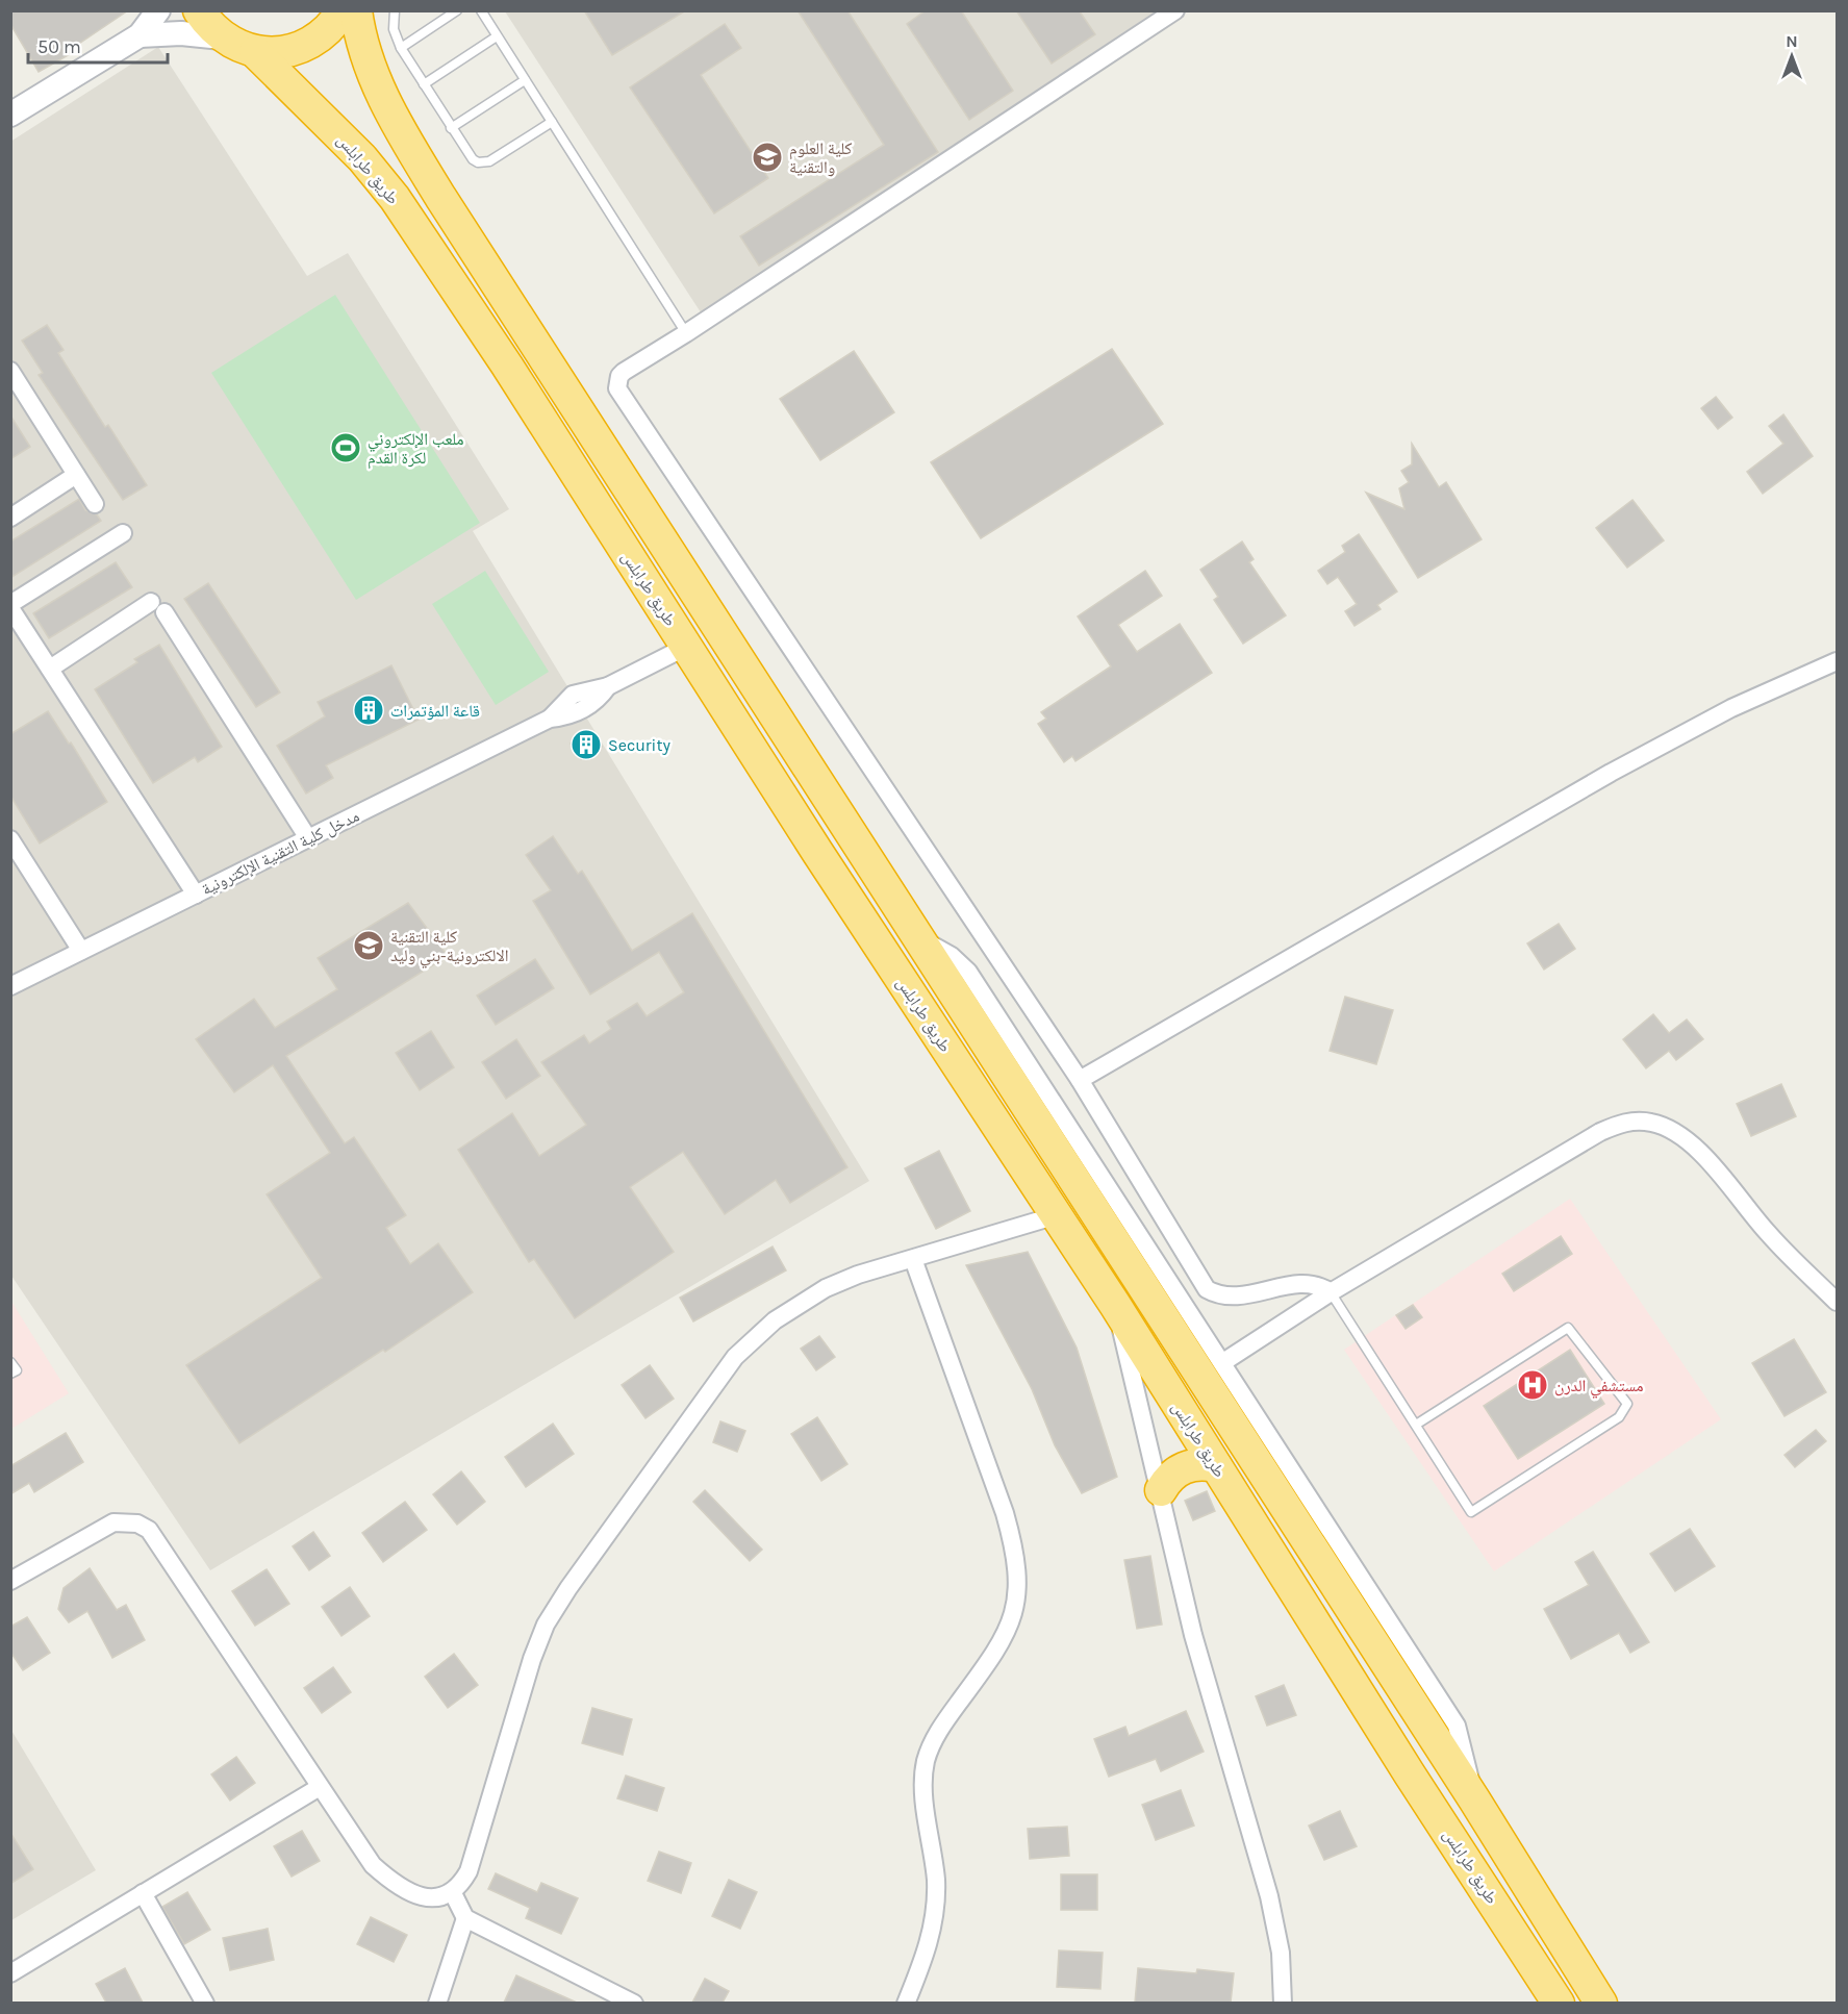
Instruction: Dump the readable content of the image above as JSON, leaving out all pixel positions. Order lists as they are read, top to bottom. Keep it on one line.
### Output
{"streets":{"highway":["طريق طرابلس"],"street":["مدخل كلية التقنية الإلكترونية"]},"crossings":[["طريق طرابلس","مدخل كلية التقنية الإلكترونية"]],"places":{"school or university":["كلية العلوم والتقنية","كلية التقنية الالكترونية-بني وليد"],"sports":["ملعب الإلكتروني لكرة القدم"],"building":["قاعة المؤتمرات","Security"],"hospital":["مستشفي الدرن"]},"scale_bar":"50 m","north":"top"}
